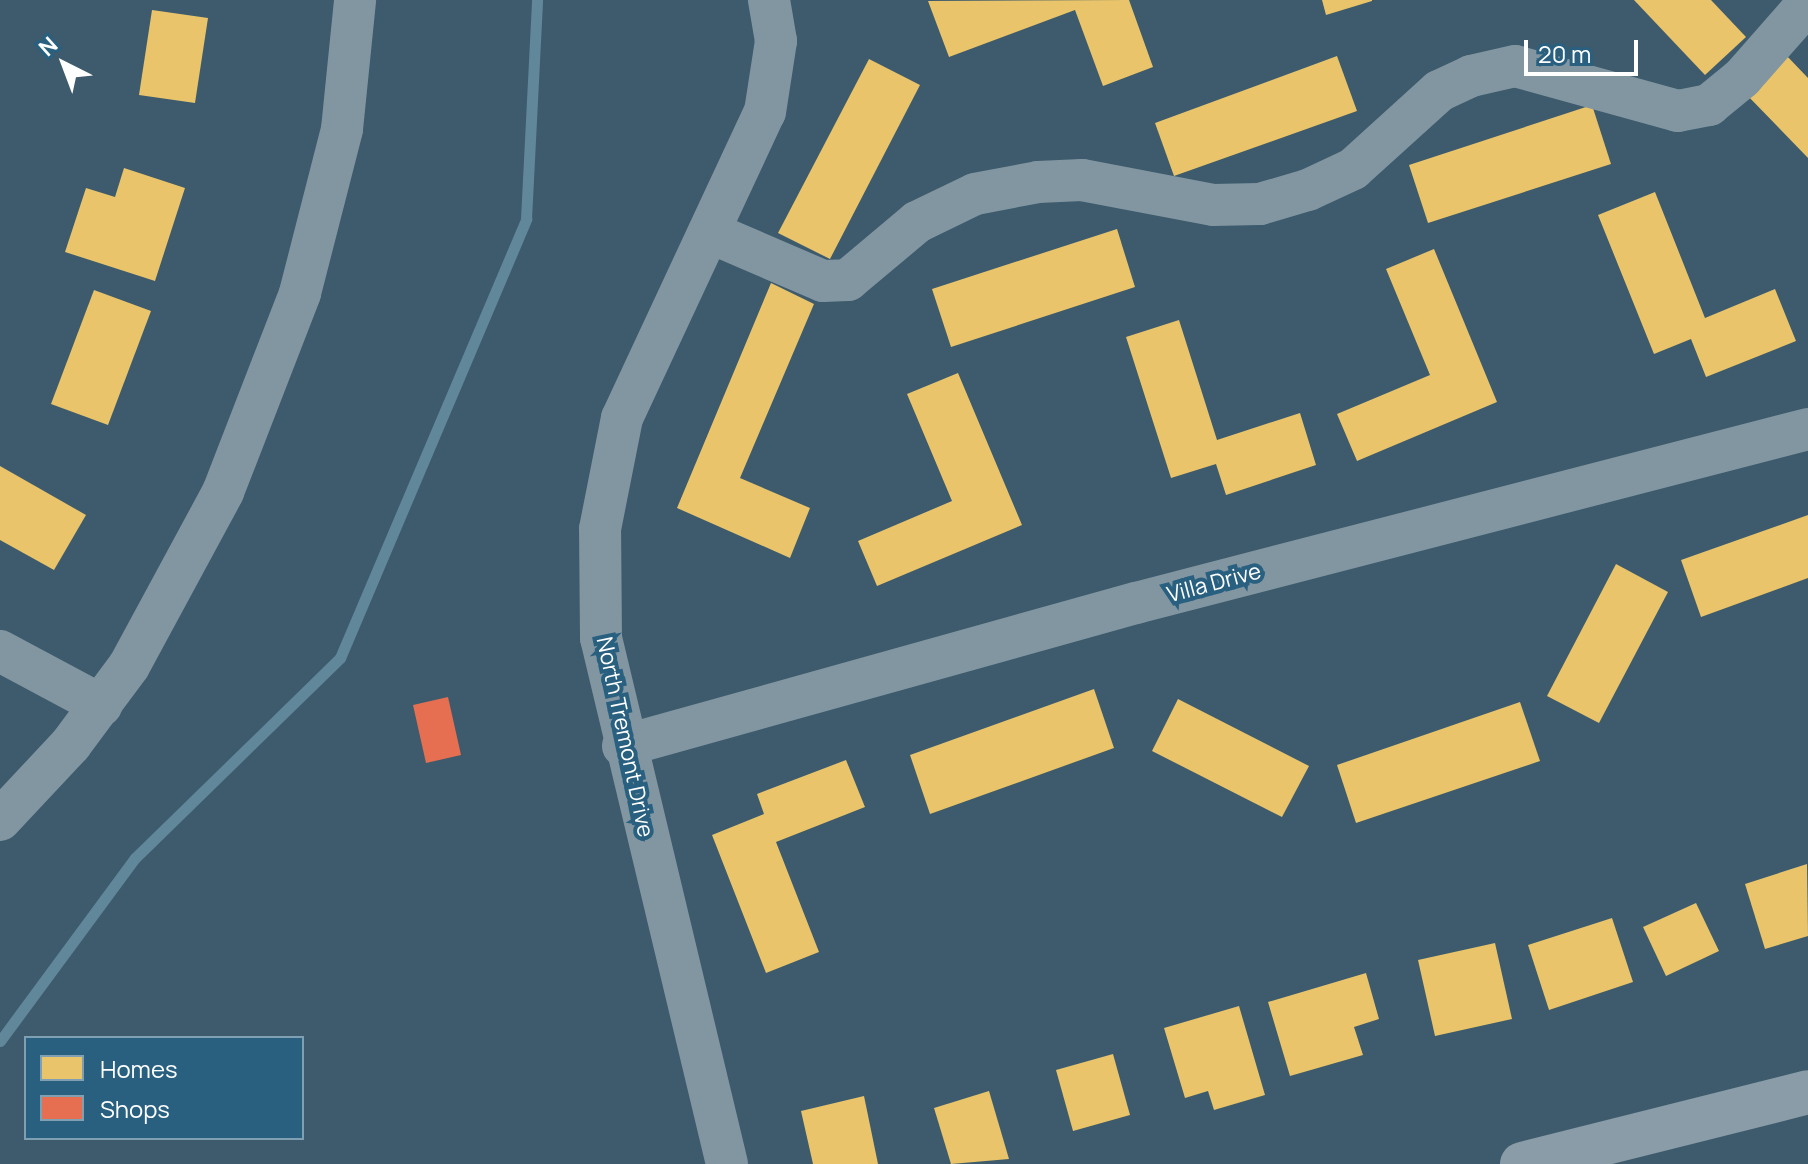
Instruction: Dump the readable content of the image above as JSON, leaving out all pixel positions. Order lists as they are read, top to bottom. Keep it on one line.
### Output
{"streets":{"street":["Villa Drive","North Tremont Drive"]},"crossings":[["Villa Drive","North Tremont Drive"]],"legend":["Homes","Shops"],"scale_bar":"20 m","north":"top left"}
